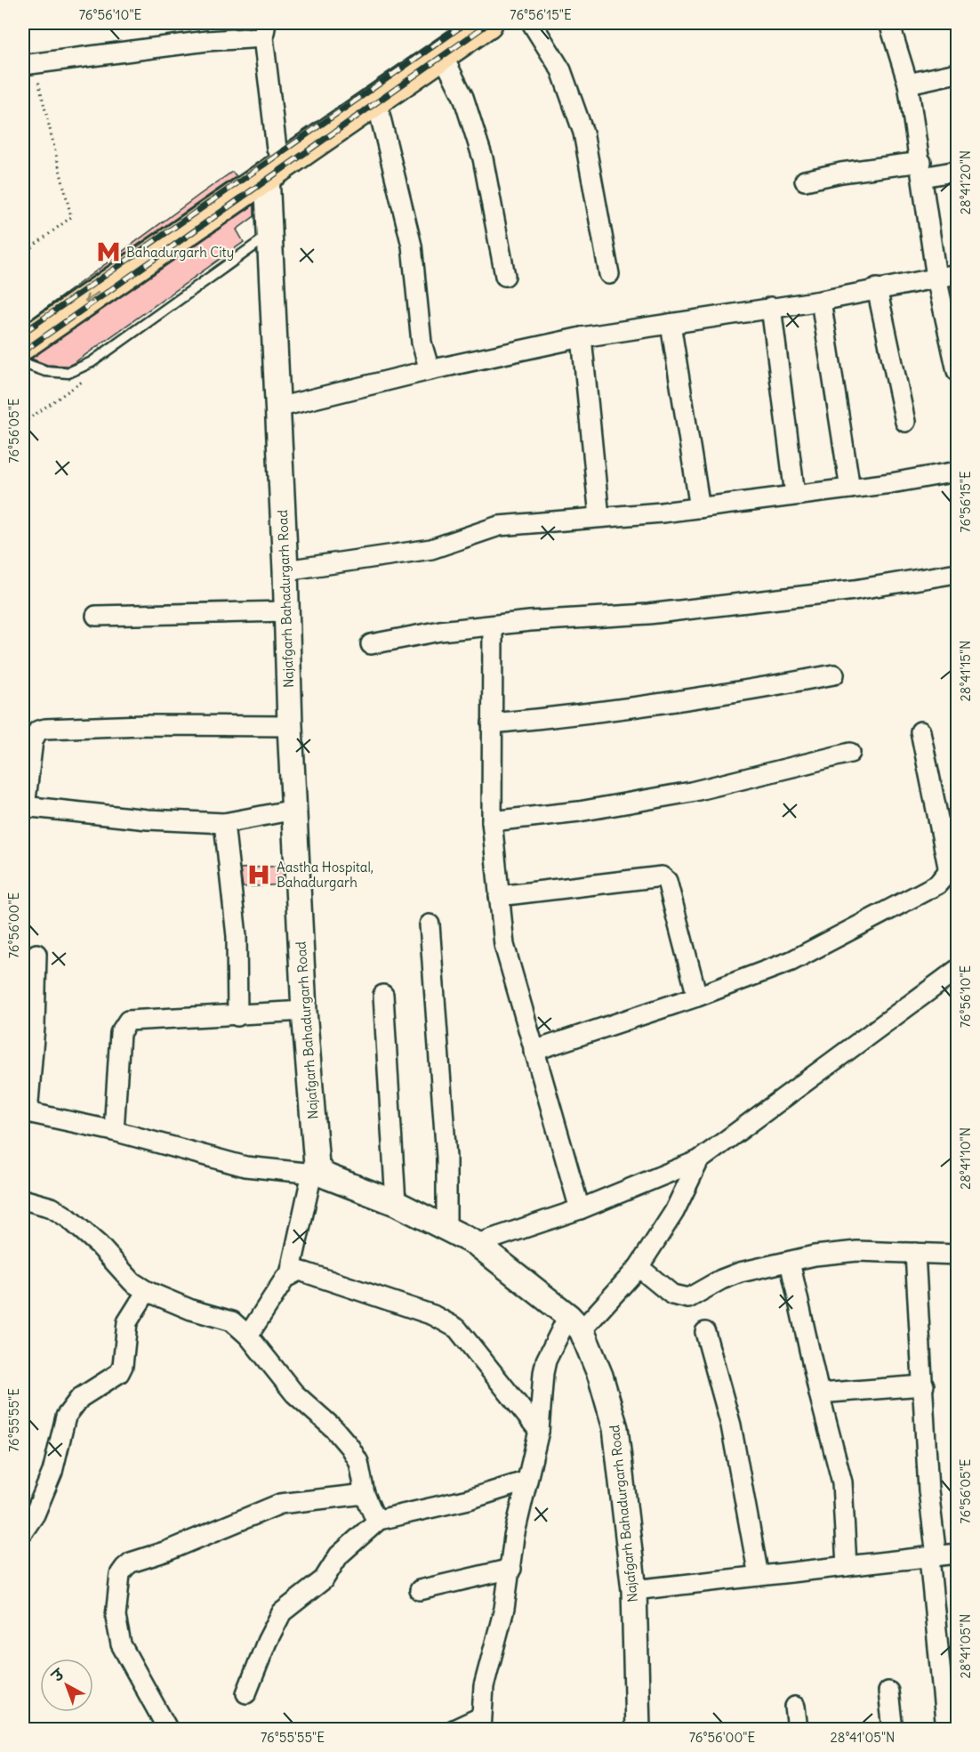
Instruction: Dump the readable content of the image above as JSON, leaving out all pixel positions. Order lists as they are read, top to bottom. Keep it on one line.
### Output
{"streets":{"street":["Najafgarh Bahadurgarh Road"]},"places":{"metro station":["Bahadurgarh City"],"hospital":["Aastha Hospital, Bahadurgarh"]},"north":"top left","coordinates":["76°56'10\"E","76°56'15\"E","28°41'20\"N","76°56'05\"E","28°41'15\"N","76°56'00\"E","28°41'10\"N","76°55'55\"E","28°41'05\"N"]}
